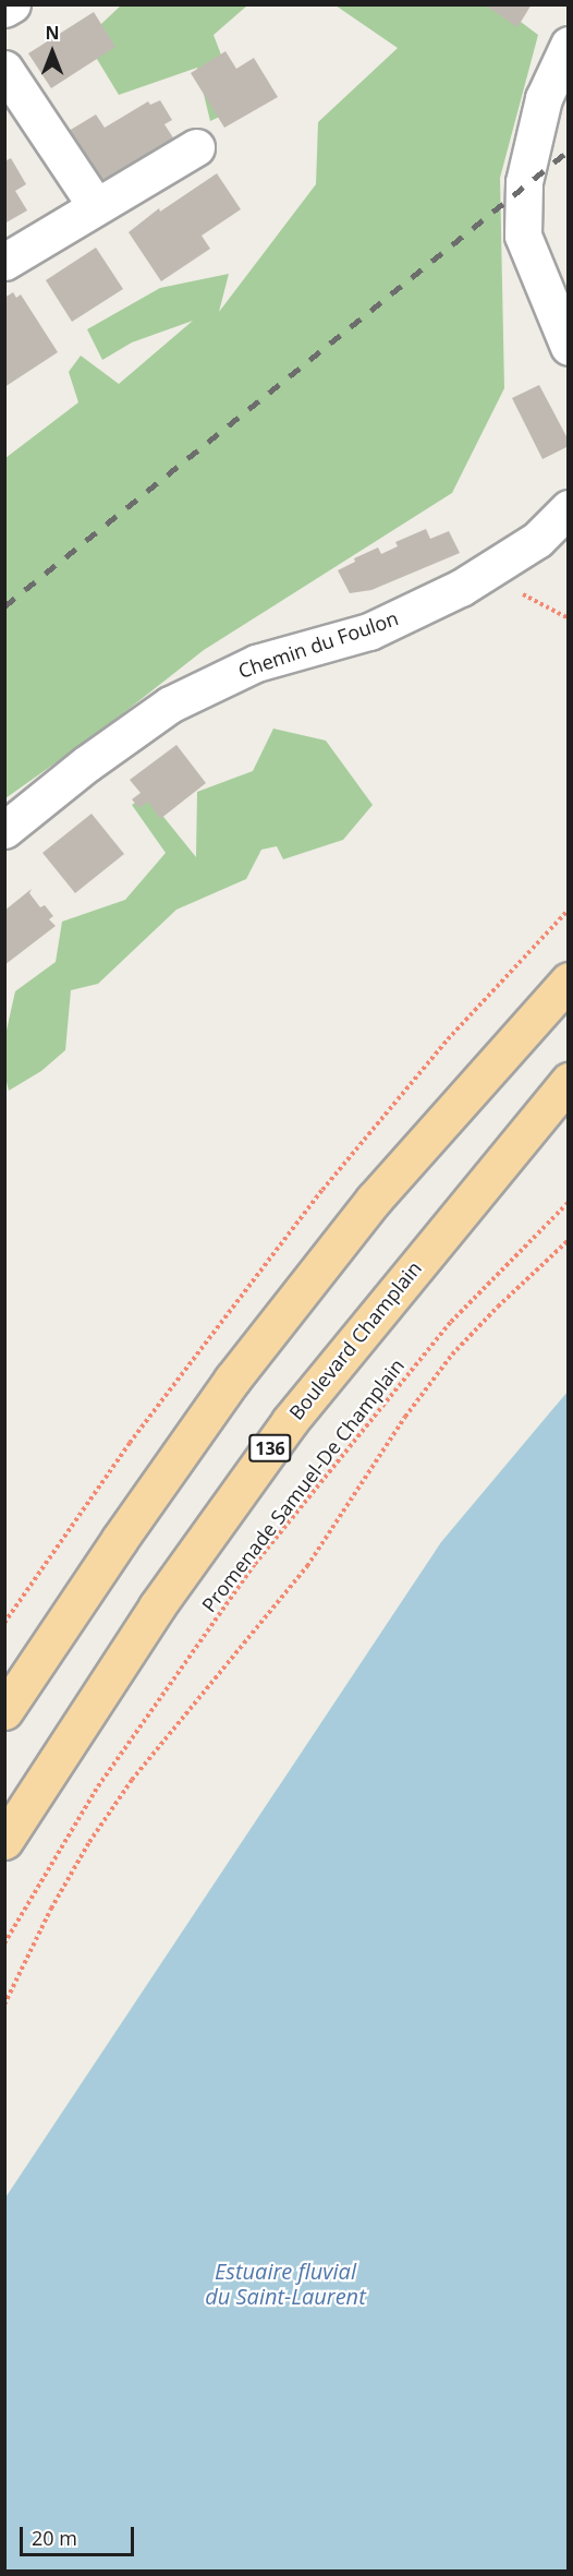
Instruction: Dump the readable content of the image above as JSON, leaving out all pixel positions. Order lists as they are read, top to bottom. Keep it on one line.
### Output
{"streets":{"main road":["Boulevard Champlain","136"],"street":["Chemin du Foulon"],"path":["Promenade Samuel-De Champlain"]},"water":["Estuaire fluvial du Saint-Laurent"],"scale_bar":"20 m","north":"top"}
